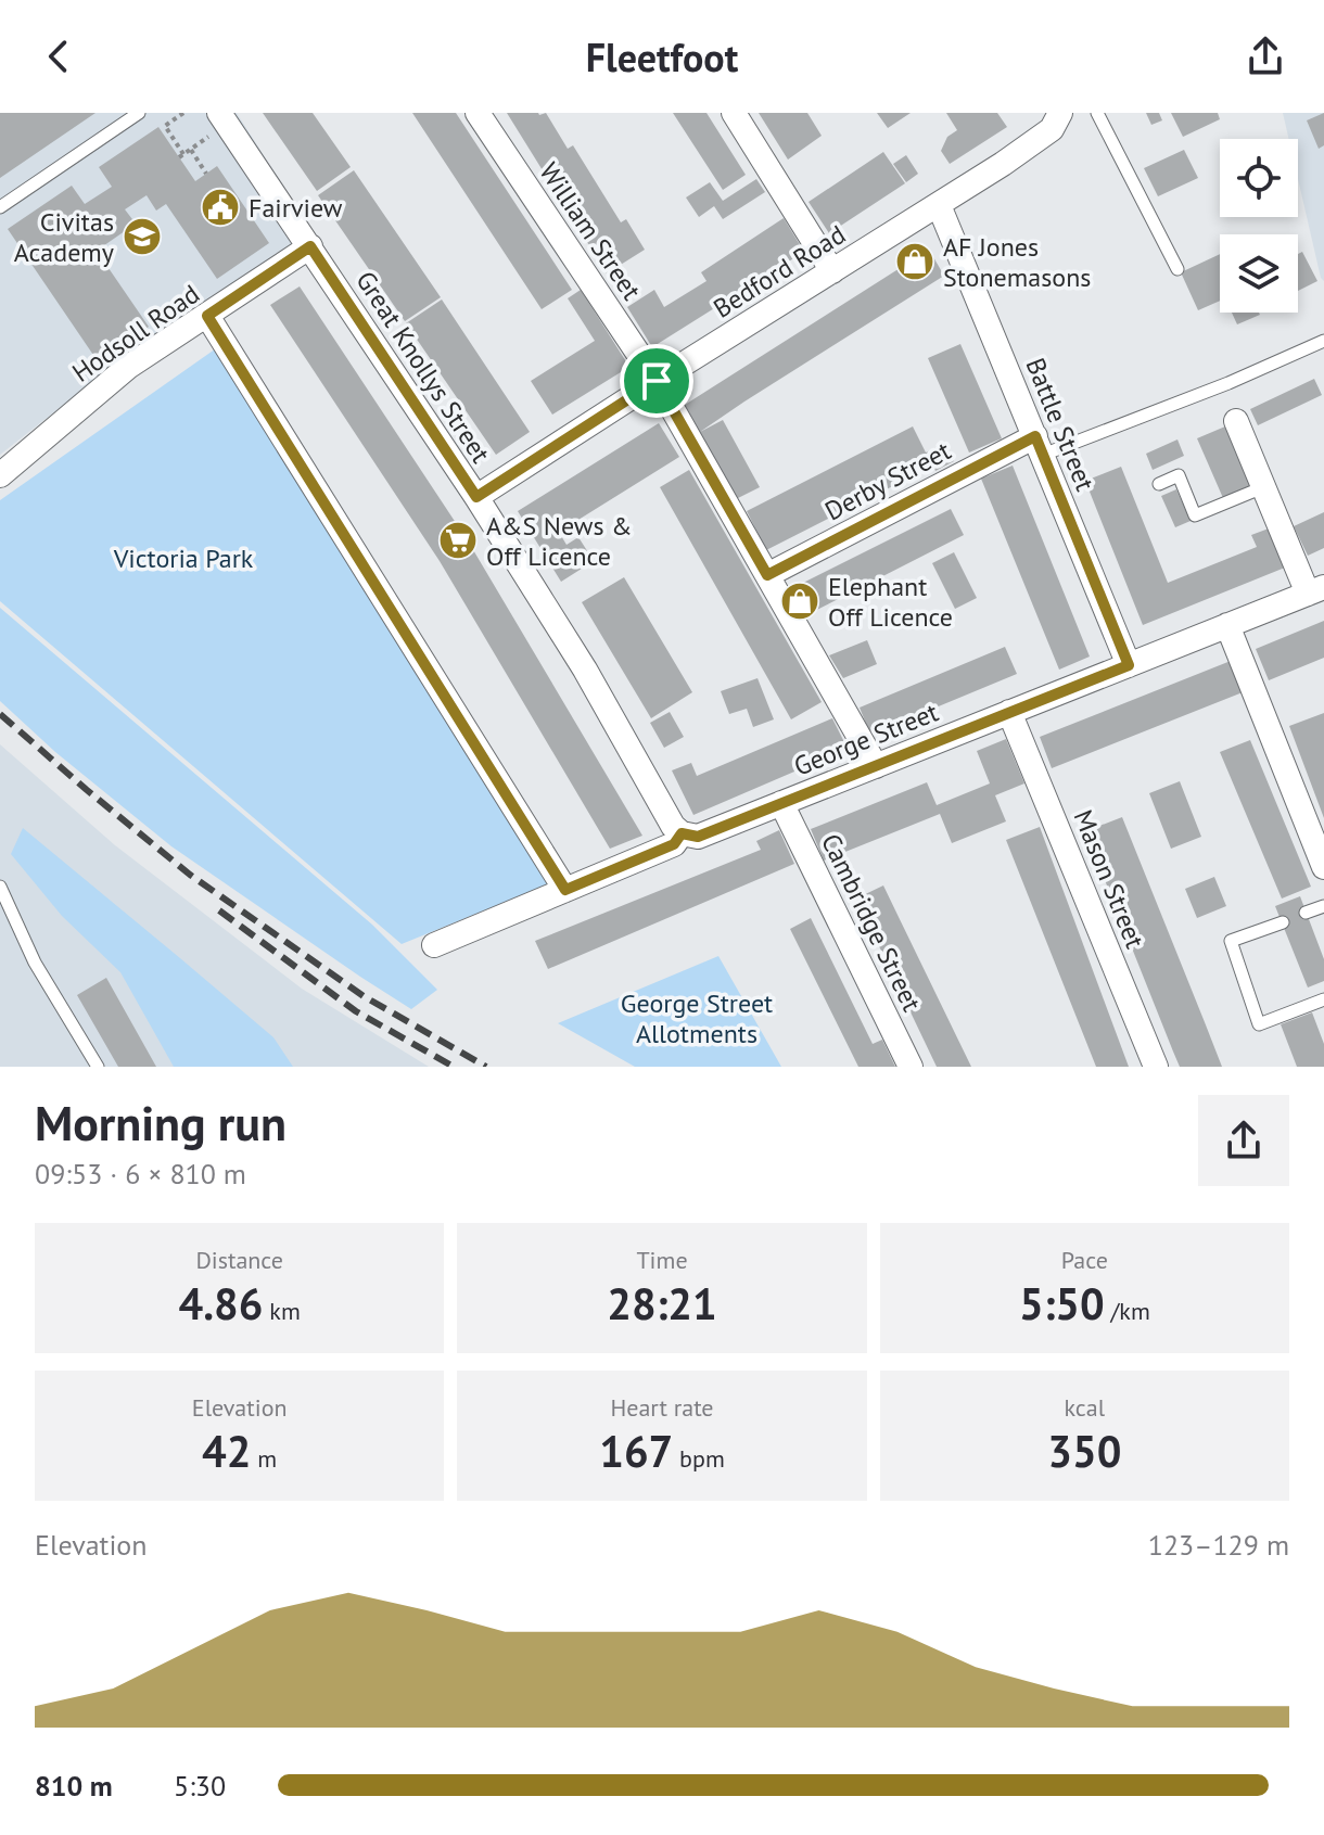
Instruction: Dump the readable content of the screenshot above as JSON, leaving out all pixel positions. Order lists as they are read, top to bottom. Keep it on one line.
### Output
{"streets":{"street":["William Street","Bedford Road","Hodsoll Road","Great Knollys Street","Battle Street","Derby Street","George Street","Mason Street","Cambridge Street"]},"crossings":[["William Street","Bedford Road"],["William Street","Derby Street"],["William Street","George Street"],["Bedford Road","Great Knollys Street"],["Bedford Road","Battle Street"],["Hodsoll Road","Great Knollys Street"],["Great Knollys Street","George Street"],["Battle Street","Derby Street"],["Battle Street","George Street"],["George Street","Mason Street"],["George Street","Cambridge Street"]],"parks":["Victoria Park","George Street Allotments"],"places":{"public building":["Fairview"],"school or university":["Civitas Academy"],"shop":["AF Jones Stonemasons","Elephant Off Licence"],"supermarket":["A&S News & Off Licence"]},"page":{"header":"Fleetfoot","heading":["Morning run","09:53 · 6 × 810 m"],"stats":[["Distance","4.86 km"],["Time","28:21"],["Pace","5:50 /km"],["Elevation","42 m"],["Heart rate","167 bpm"],["kcal","350"]],"chart":["Elevation","123–129 m"],"list":[{"name":"810 m","note":"5:30"}]}}
